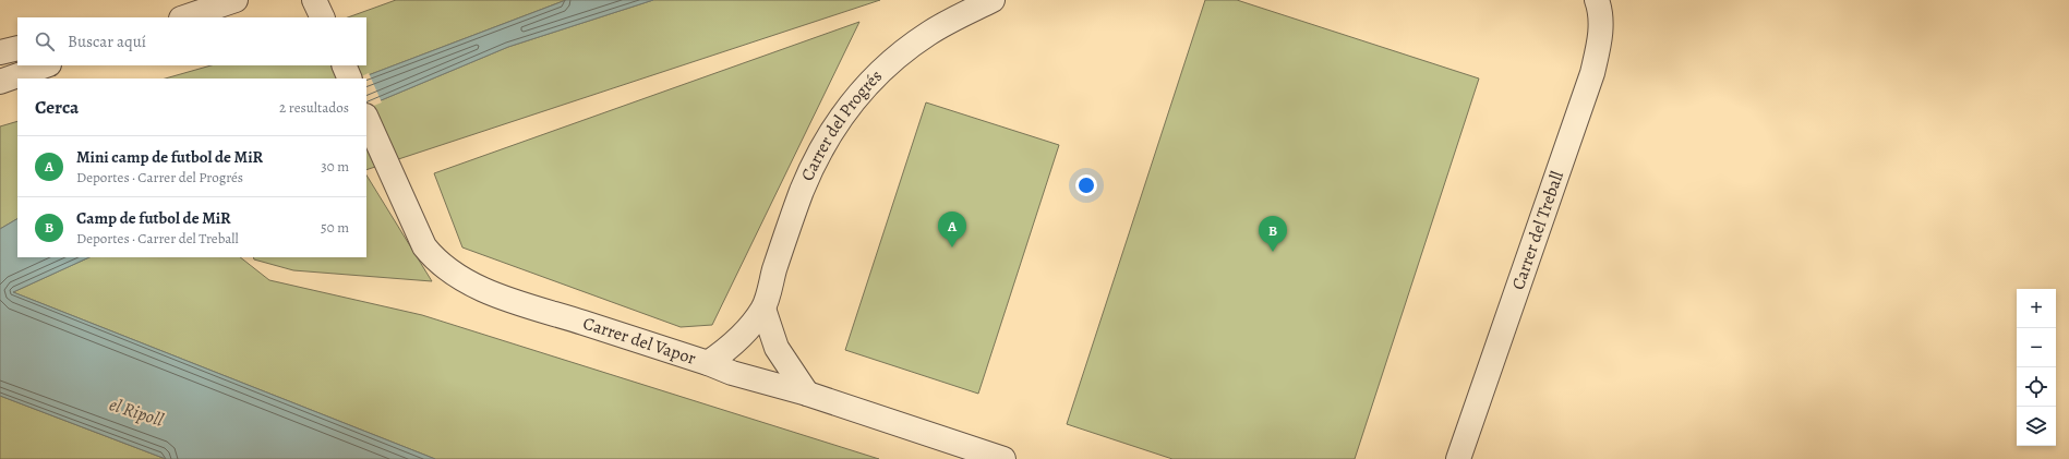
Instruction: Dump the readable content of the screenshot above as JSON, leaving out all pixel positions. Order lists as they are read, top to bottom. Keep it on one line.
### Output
{"streets":{"street":["Carrer del Progrés","Carrer del Treball","Carrer del Vapor"]},"crossings":[["Carrer del Progrés","Carrer del Vapor"]],"water":["el Ripoll"],"page":{"search":"Buscar aquí","heading":["Cerca","2 resultados"],"list":[{"mark":"A","name":"Mini camp de futbol de MiR","note":"Deportes · Carrer del Progrés","value":"30 m"},{"mark":"B","name":"Camp de futbol de MiR","note":"Deportes · Carrer del Treball","value":"50 m"}],"pins":["A","B"],"map_buttons":["+","−"]}}
